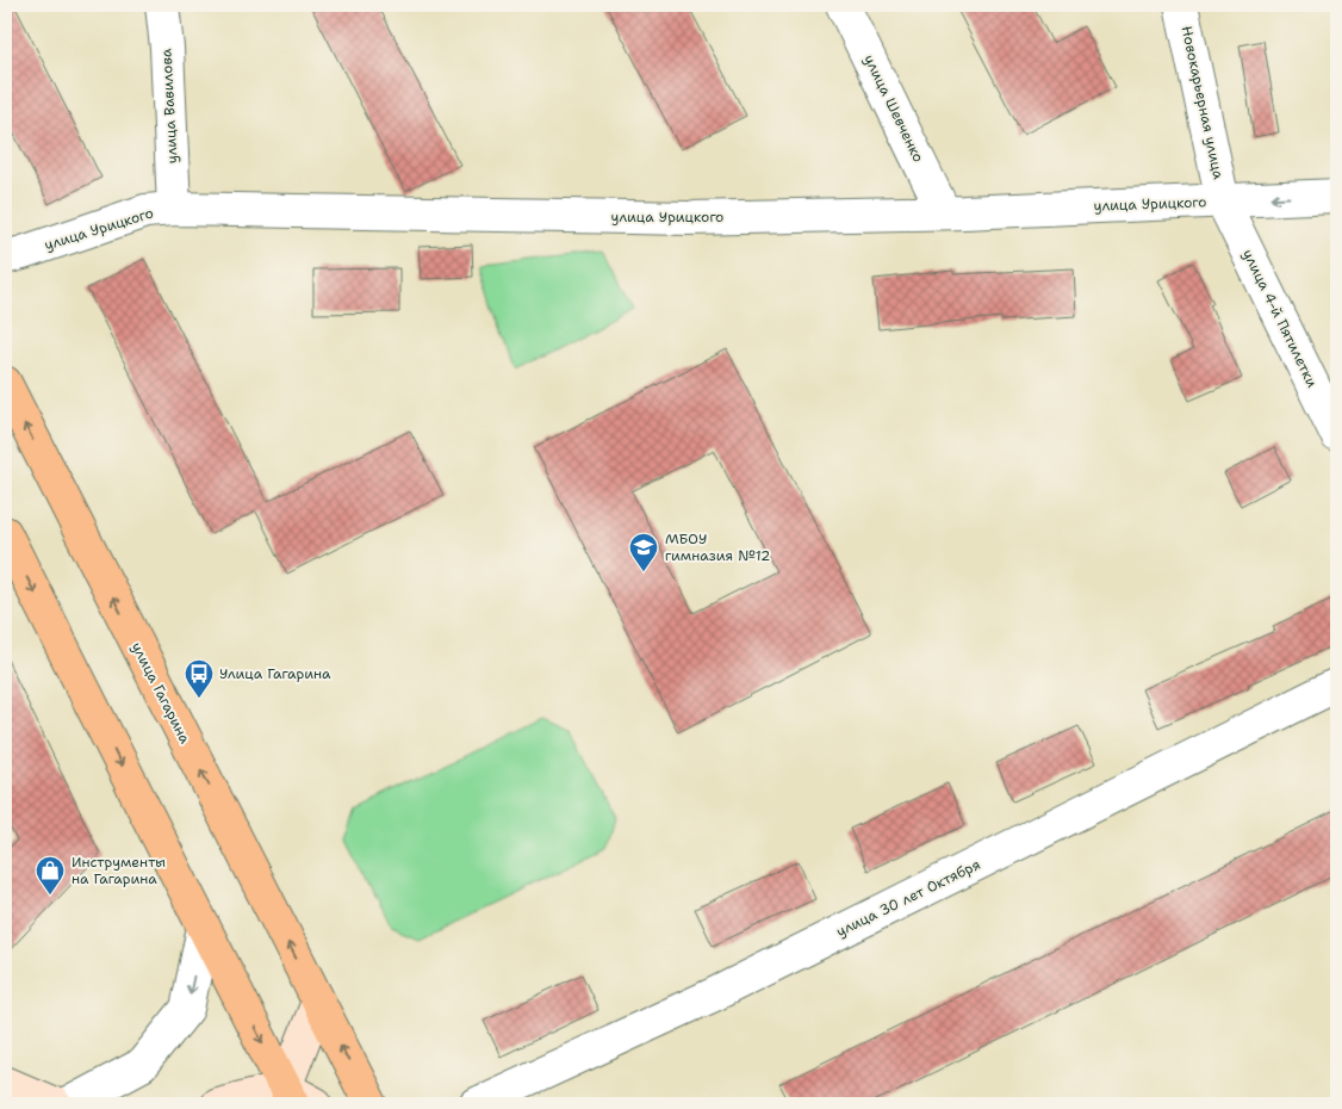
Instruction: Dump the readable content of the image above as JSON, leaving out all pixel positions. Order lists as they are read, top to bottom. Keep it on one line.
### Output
{"streets":{"main road":["улица Гагарина"],"street":["Новокарьерная улица","улица Вавилова","улица Шевченко","улица Урицкого","улица 4-й Пятилетки","улица 30 лет Октября"]},"crossings":[["Новокарьерная улица","улица Урицкого"],["Новокарьерная улица","улица 4-й Пятилетки"],["улица Вавилова","улица Урицкого"],["улица Шевченко","улица Урицкого"],["улица Урицкого","улица 4-й Пятилетки"]],"places":{"school or university":["МБОУ гимназия №12"],"bus stop":["Улица Гагарина"],"shop":["Инструменты на Гагарина"]}}
